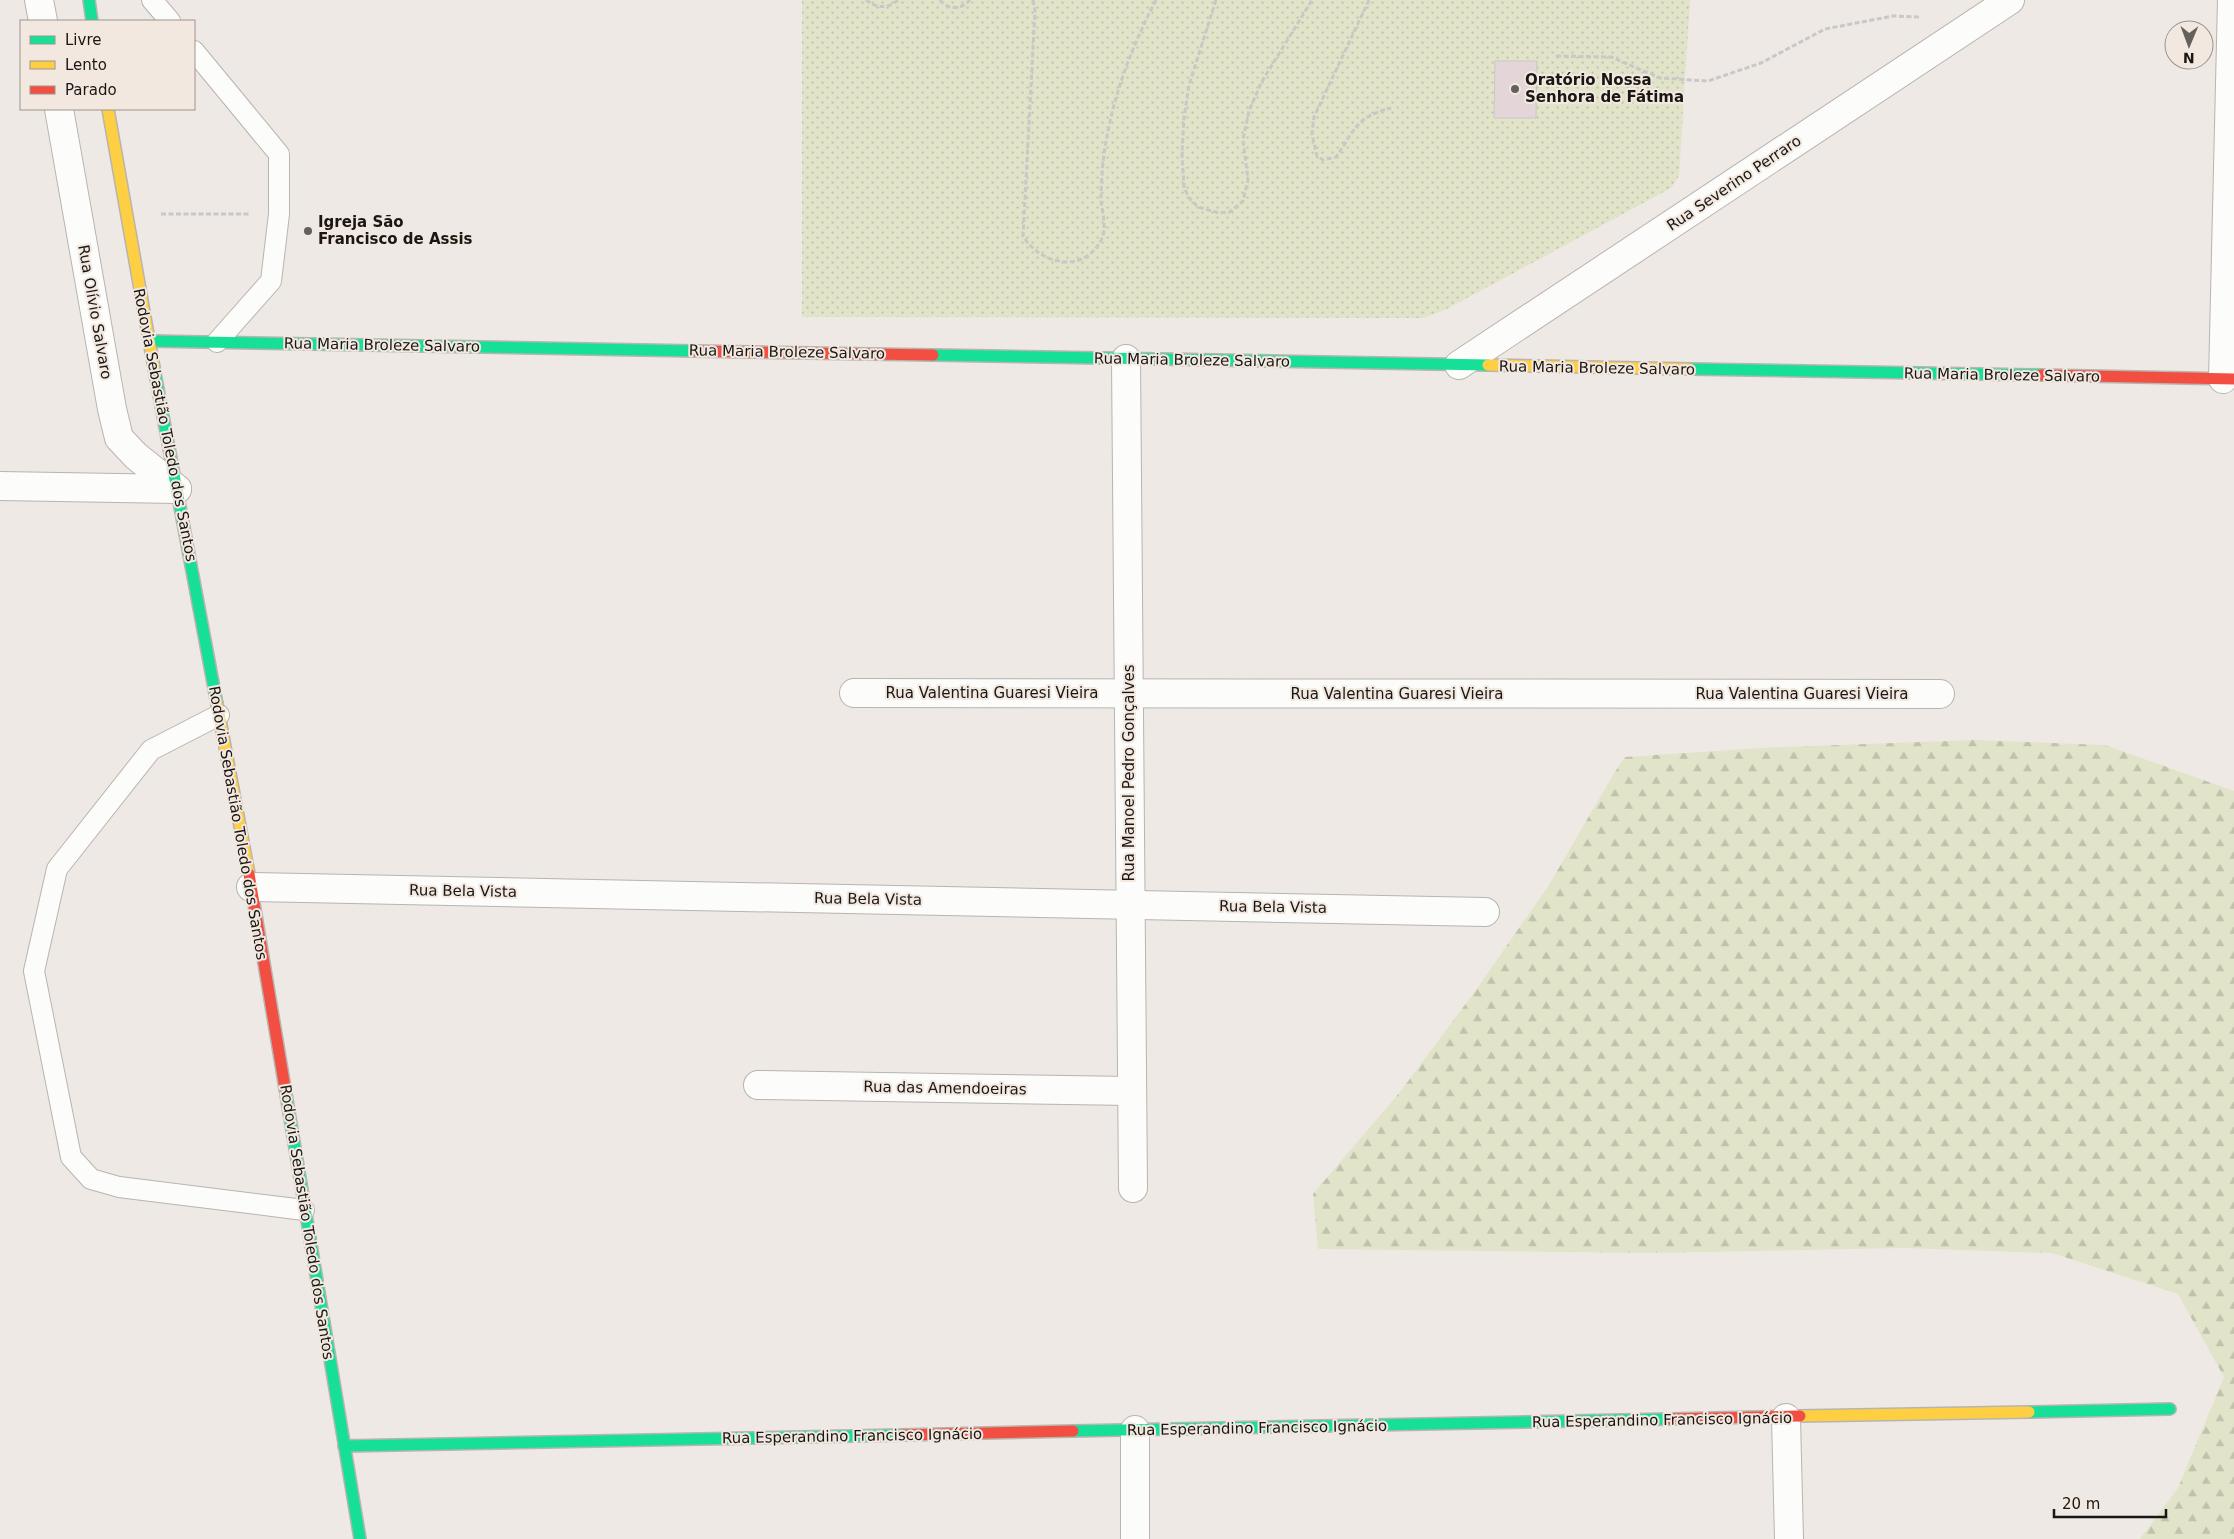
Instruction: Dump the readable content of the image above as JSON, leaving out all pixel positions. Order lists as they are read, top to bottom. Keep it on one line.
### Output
{"streets":{"street":["Rua Severino Perraro","Rua Olívio Salvaro","Rua Maria Broleze Salvaro","Rodovia Sebastião Toledo dos Santos","Rua Valentina Guaresi Vieira","Rua Manoel Pedro Gonçalves","Rua Bela Vista","Rua das Amendoeiras","Rua Esperandino Francisco Ignácio"]},"crossings":[["Rua Severino Perraro","Rua Maria Broleze Salvaro"],["Rua Olívio Salvaro","Rodovia Sebastião Toledo dos Santos"],["Rua Maria Broleze Salvaro","Rodovia Sebastião Toledo dos Santos"],["Rua Maria Broleze Salvaro","Rua Manoel Pedro Gonçalves"],["Rodovia Sebastião Toledo dos Santos","Rua Bela Vista"],["Rodovia Sebastião Toledo dos Santos","Rua Esperandino Francisco Ignácio"],["Rua Valentina Guaresi Vieira","Rua Manoel Pedro Gonçalves"],["Rua Manoel Pedro Gonçalves","Rua Bela Vista"],["Rua Manoel Pedro Gonçalves","Rua das Amendoeiras"]],"places":["Oratório Nossa Senhora de Fátima","Igreja São Francisco de Assis"],"legend":["Livre","Lento","Parado"],"scale_bar":"20 m","north":"bottom"}
